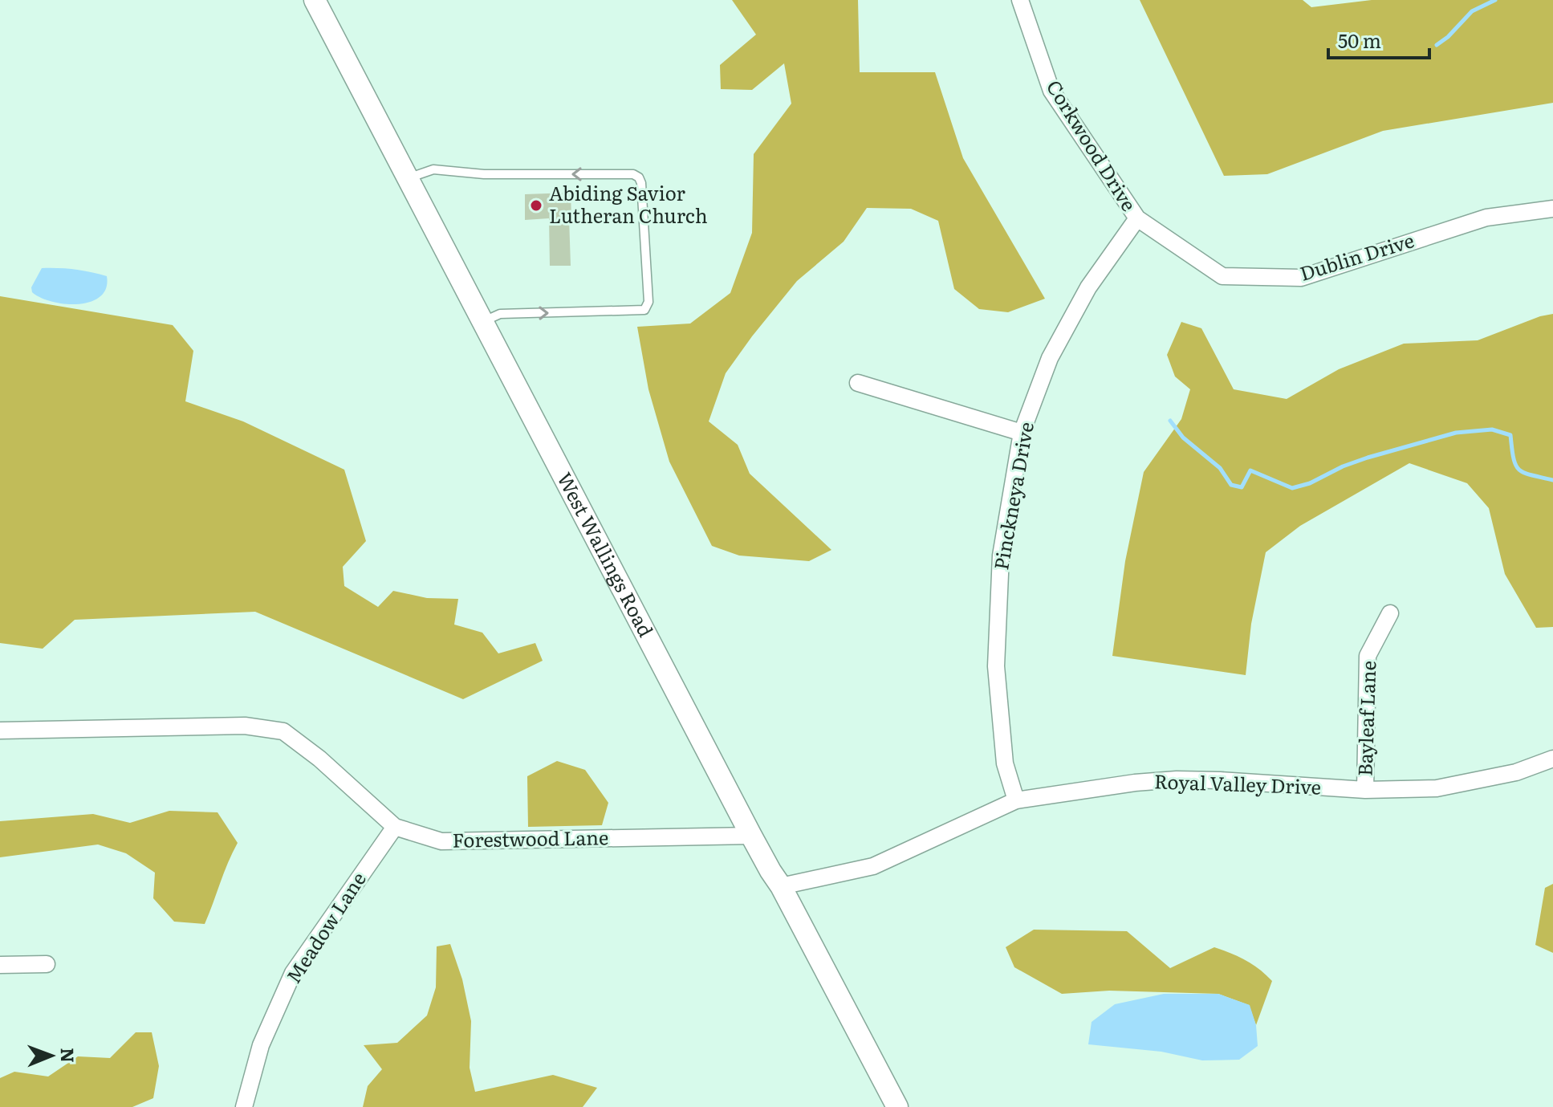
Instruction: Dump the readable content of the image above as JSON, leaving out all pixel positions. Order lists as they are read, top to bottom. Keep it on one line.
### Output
{"streets":{"street":["Corkwood Drive","Dublin Drive","Pinckneya Drive","West Wallings Road","Bayleaf Lane","Royal Valley Drive","Forestwood Lane","Meadow Lane"]},"crossings":[["Corkwood Drive","Dublin Drive"],["Corkwood Drive","Pinckneya Drive"],["Dublin Drive","Pinckneya Drive"],["Pinckneya Drive","Royal Valley Drive"],["West Wallings Road","Royal Valley Drive"],["West Wallings Road","Forestwood Lane"],["Bayleaf Lane","Royal Valley Drive"],["Forestwood Lane","Meadow Lane"]],"places":["Abiding Savior Lutheran Church"],"scale_bar":"50 m","north":"right"}
